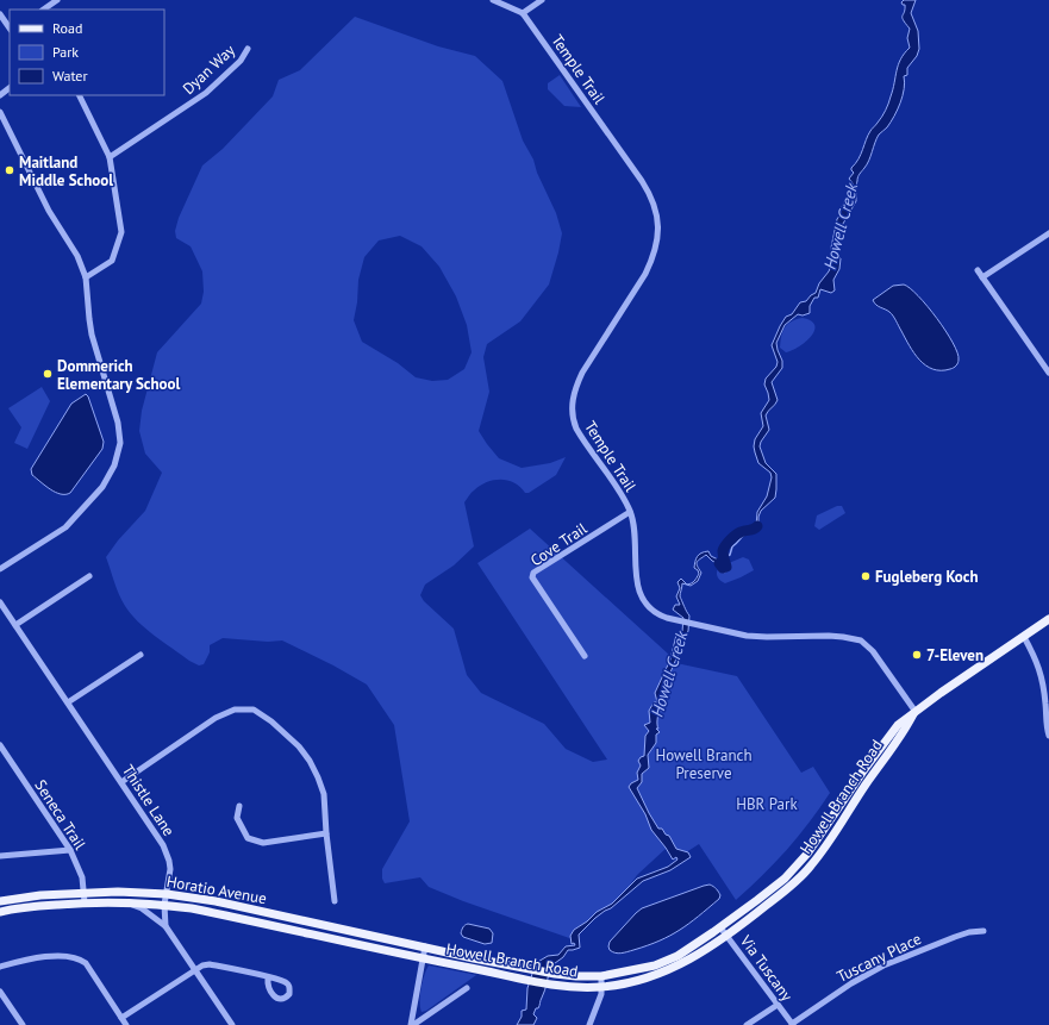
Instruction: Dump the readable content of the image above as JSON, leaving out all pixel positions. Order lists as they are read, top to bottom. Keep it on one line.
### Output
{"streets":{"main road":["Howell Branch Road","Horatio Avenue"],"street":["Dyan Way","Temple Trail","Cove Trail","Thistle Lane","Seneca Trail","Tuscany Place","Via Tuscany"]},"crossings":[["Temple Trail","Cove Trail"],["Temple Trail","Howell Branch Road"],["Howell Branch Road","Horatio Avenue"],["Howell Branch Road","Via Tuscany"],["Thistle Lane","Horatio Avenue"],["Seneca Trail","Horatio Avenue"],["Tuscany Place","Via Tuscany"]],"water":["Howell Creek"],"parks":["Howell Branch Preserve","HBR Park"],"places":["Maitland Middle School","Dommerich Elementary School","Fugleberg Koch","7-Eleven"],"legend":["Road","Park","Water"]}
